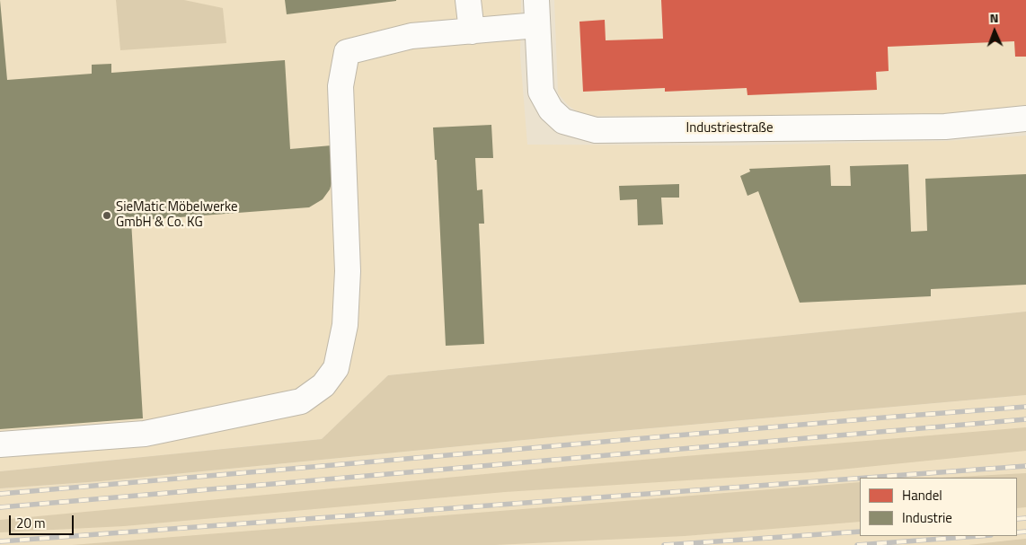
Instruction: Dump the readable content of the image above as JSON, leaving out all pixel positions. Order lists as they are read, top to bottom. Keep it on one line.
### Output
{"streets":{"street":["Industriestraße"]},"places":["SieMatic Möbelwerke GmbH & Co. KG"],"legend":["Handel","Industrie"],"scale_bar":"20 m","north":"top"}
